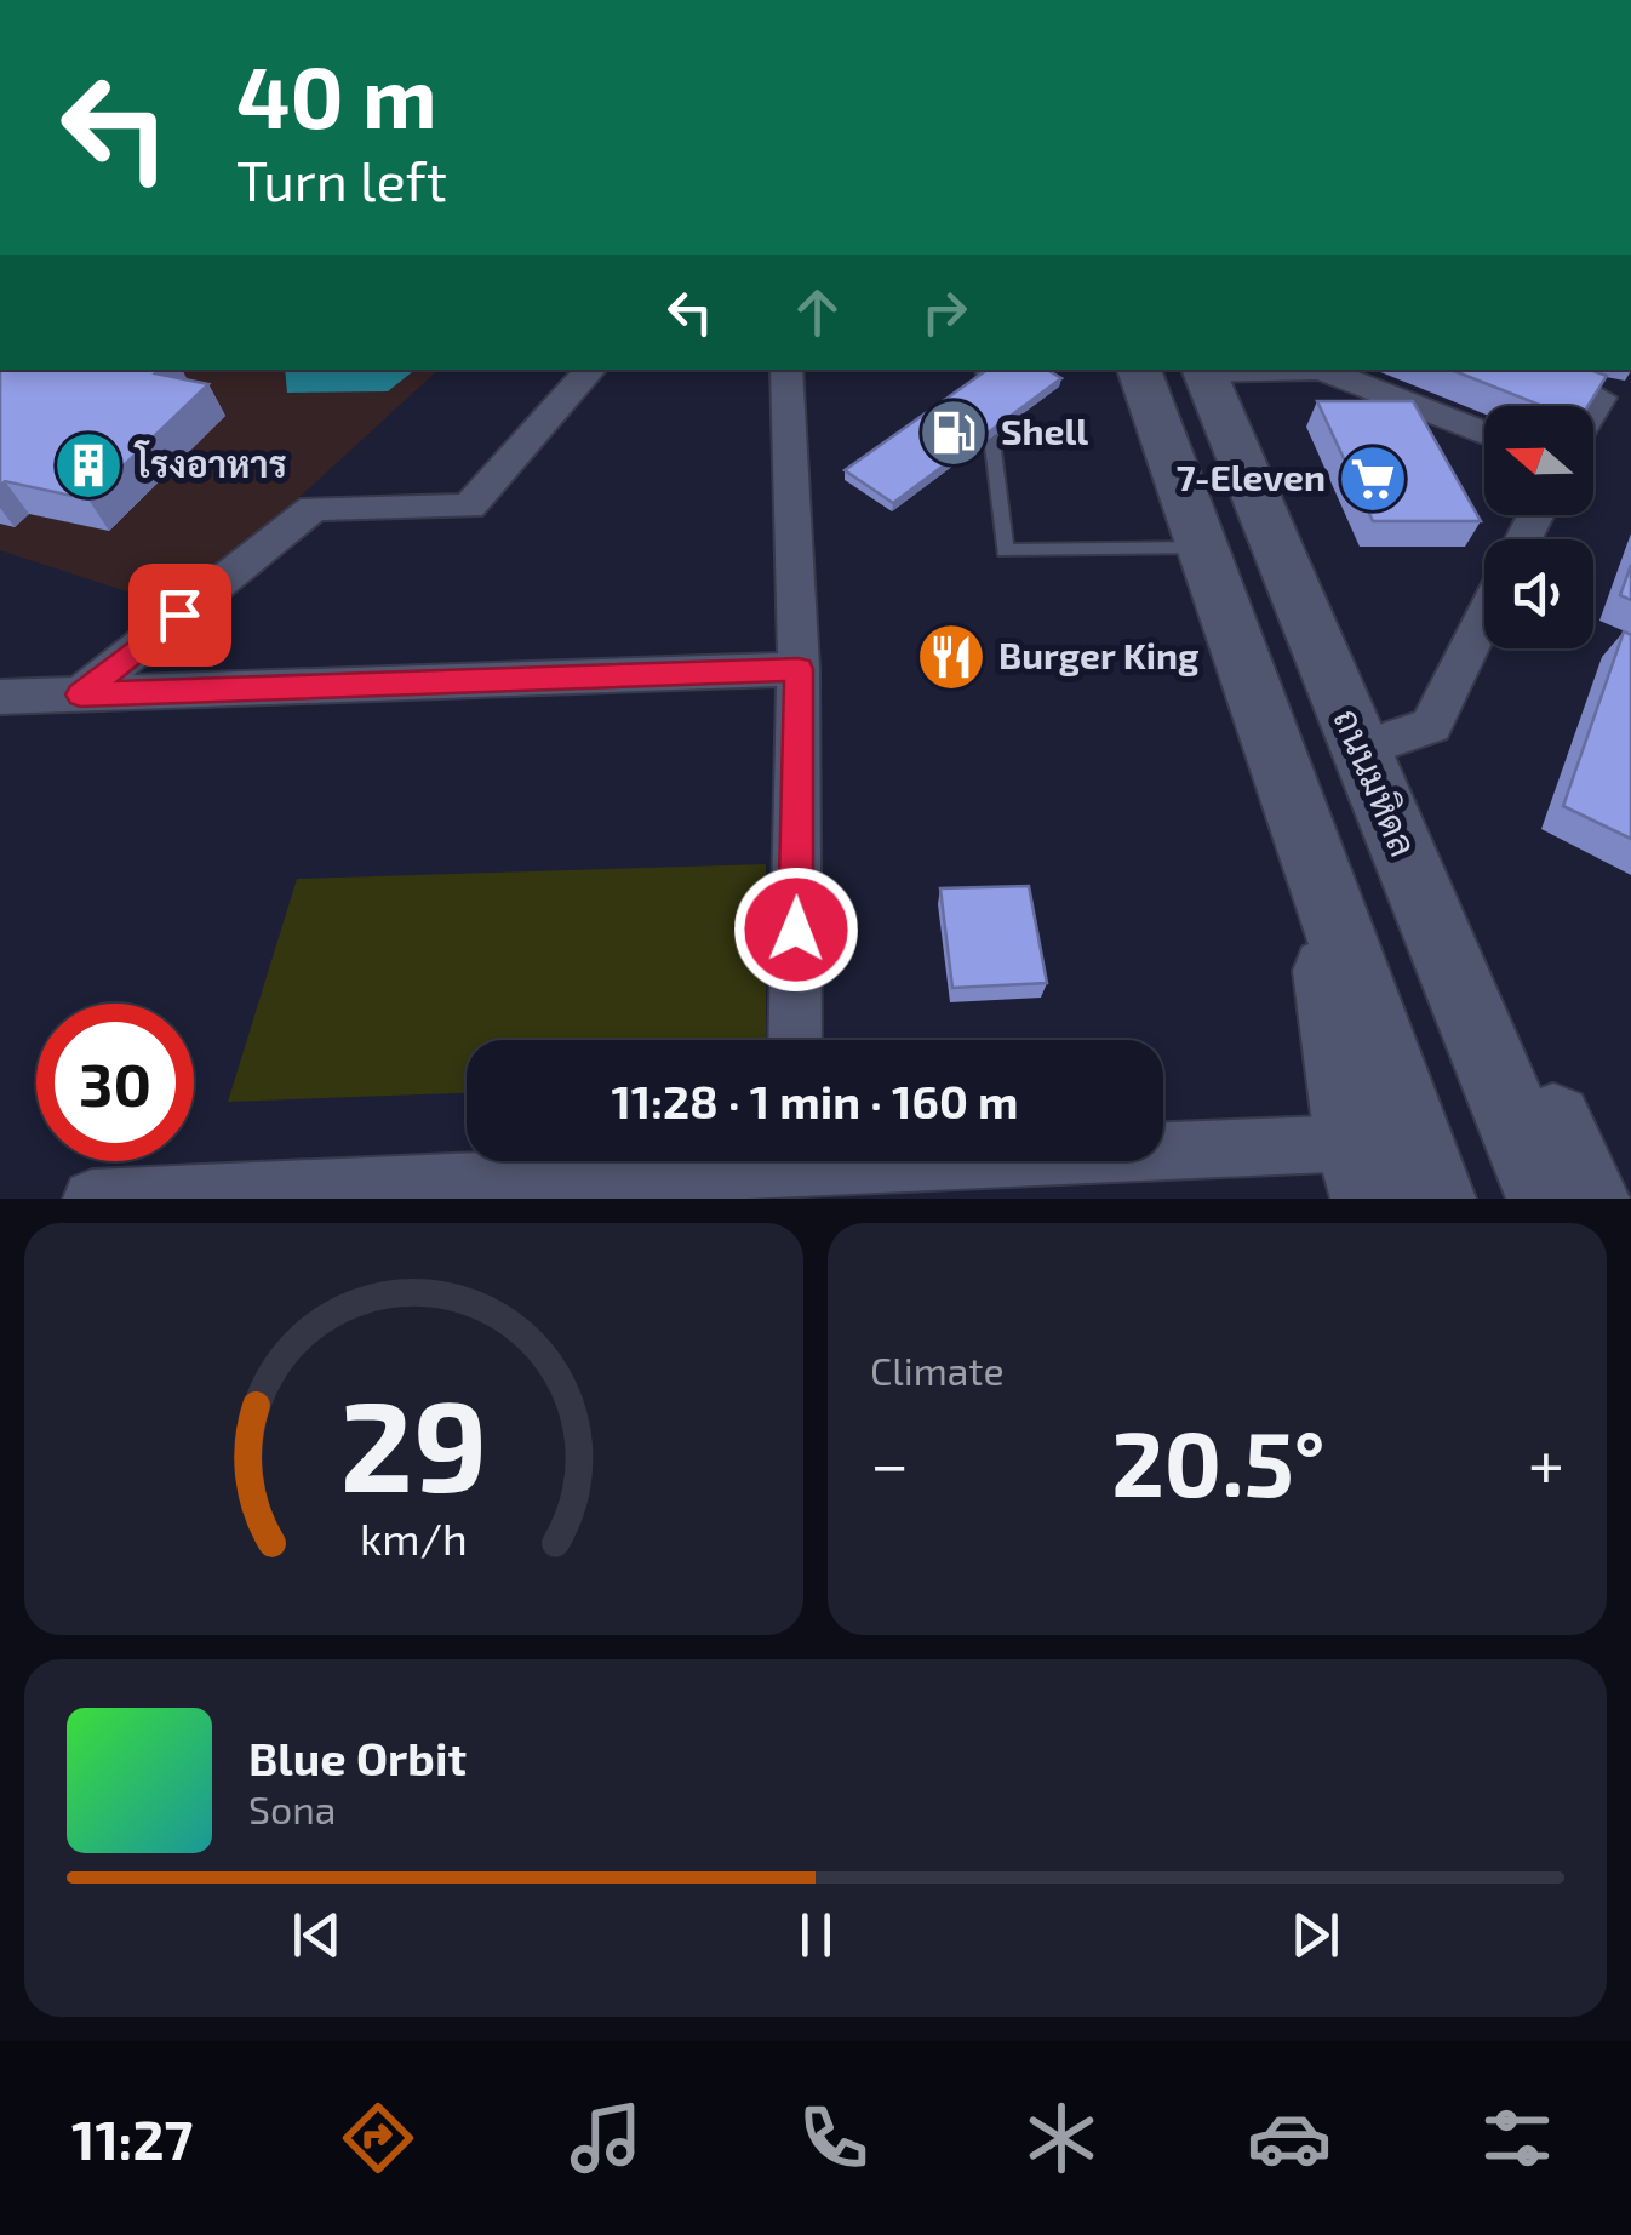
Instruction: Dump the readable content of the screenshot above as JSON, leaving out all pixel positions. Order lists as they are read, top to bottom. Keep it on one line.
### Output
{"streets":{"main road":["ถนนมหิดล"]},"places":{"fuel station":["Shell"],"building":["โรงอาหาร"],"supermarket":["7-Eleven"],"restaurant":["Burger King"]},"north":"left","page":{"turn":["40 m","Turn left"],"limit":"30","trip":"11:28 · 1 min · 160 m","tile":"Climate","heat":["−","20.5°","+"],"song":["Blue Orbit","Sona"],"tabs":"11:27","gauge":["29","km/h"]}}
